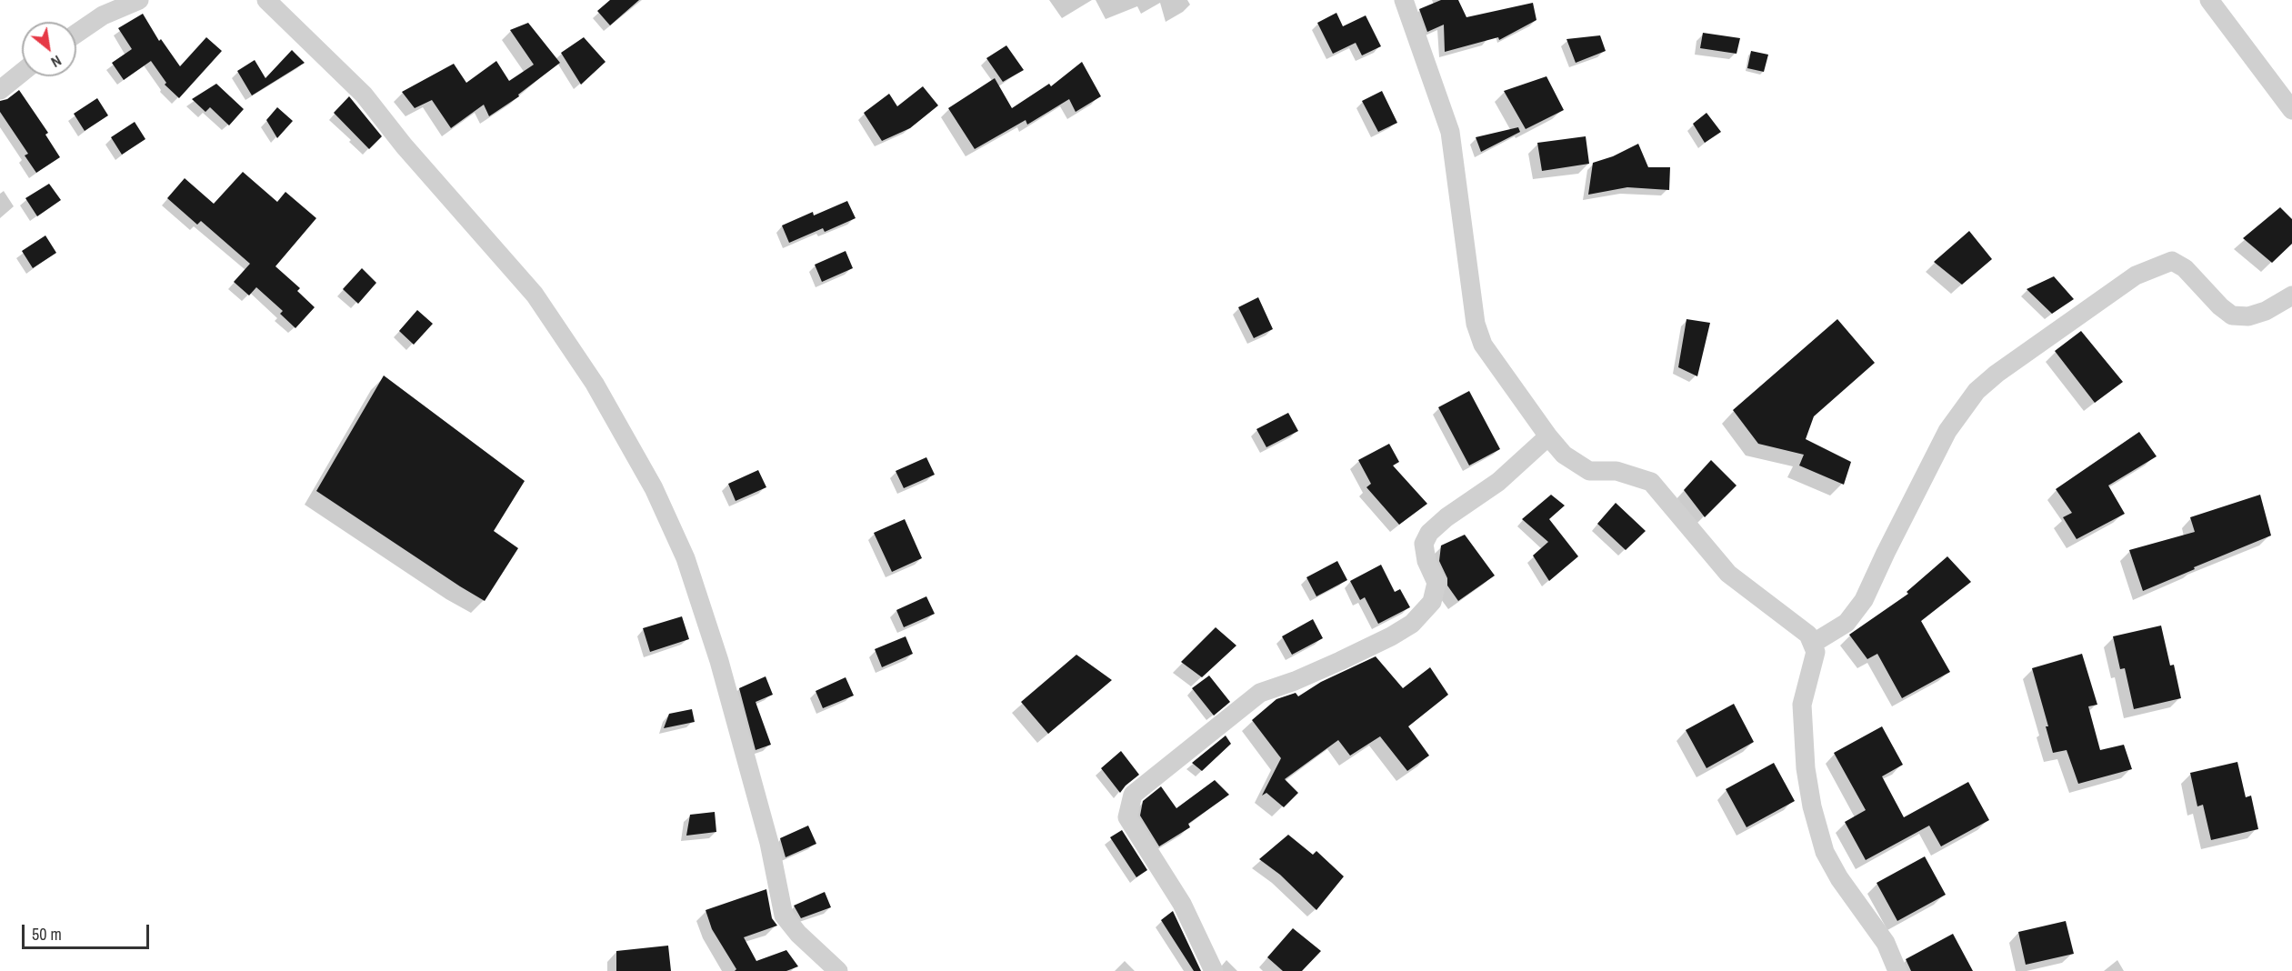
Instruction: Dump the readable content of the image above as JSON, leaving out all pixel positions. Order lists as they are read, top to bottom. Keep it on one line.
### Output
{"scale_bar":"50 m","north":"bottom right"}
